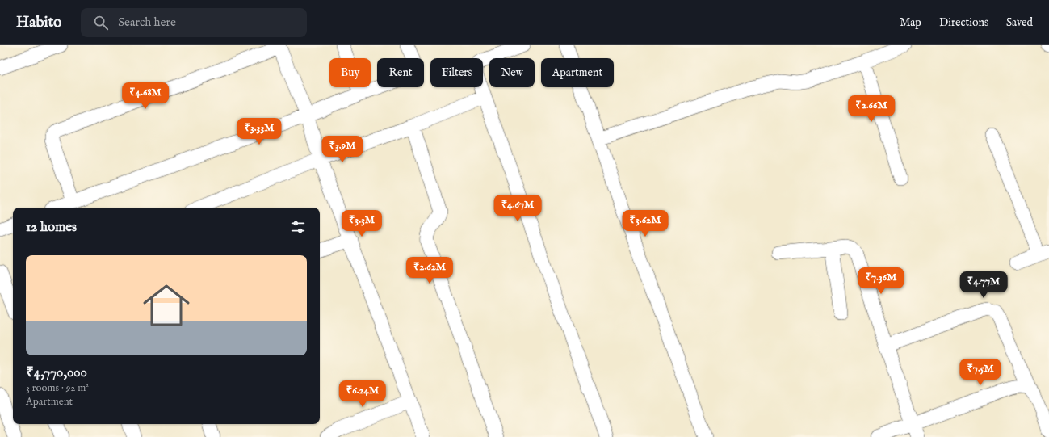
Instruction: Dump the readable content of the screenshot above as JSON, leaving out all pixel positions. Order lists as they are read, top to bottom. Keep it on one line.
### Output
{"page":{"header":"Habito","search":"Search here","nav":["Map","Directions","Saved"],"chip":["Buy","Rent","Filters","New","Apartment"],"price":["₹4.68M","₹2.66M","₹3.33M","₹3.9M","₹4.67M","₹3.3M","₹3.62M","₹2.62M","₹7.36M","₹4.77M","₹7.5M","₹6.24M"],"heading":"12 homes","list":[{"name":"₹4,770,000","note":"3 rooms · 92 m² · Apartment"}]}}
